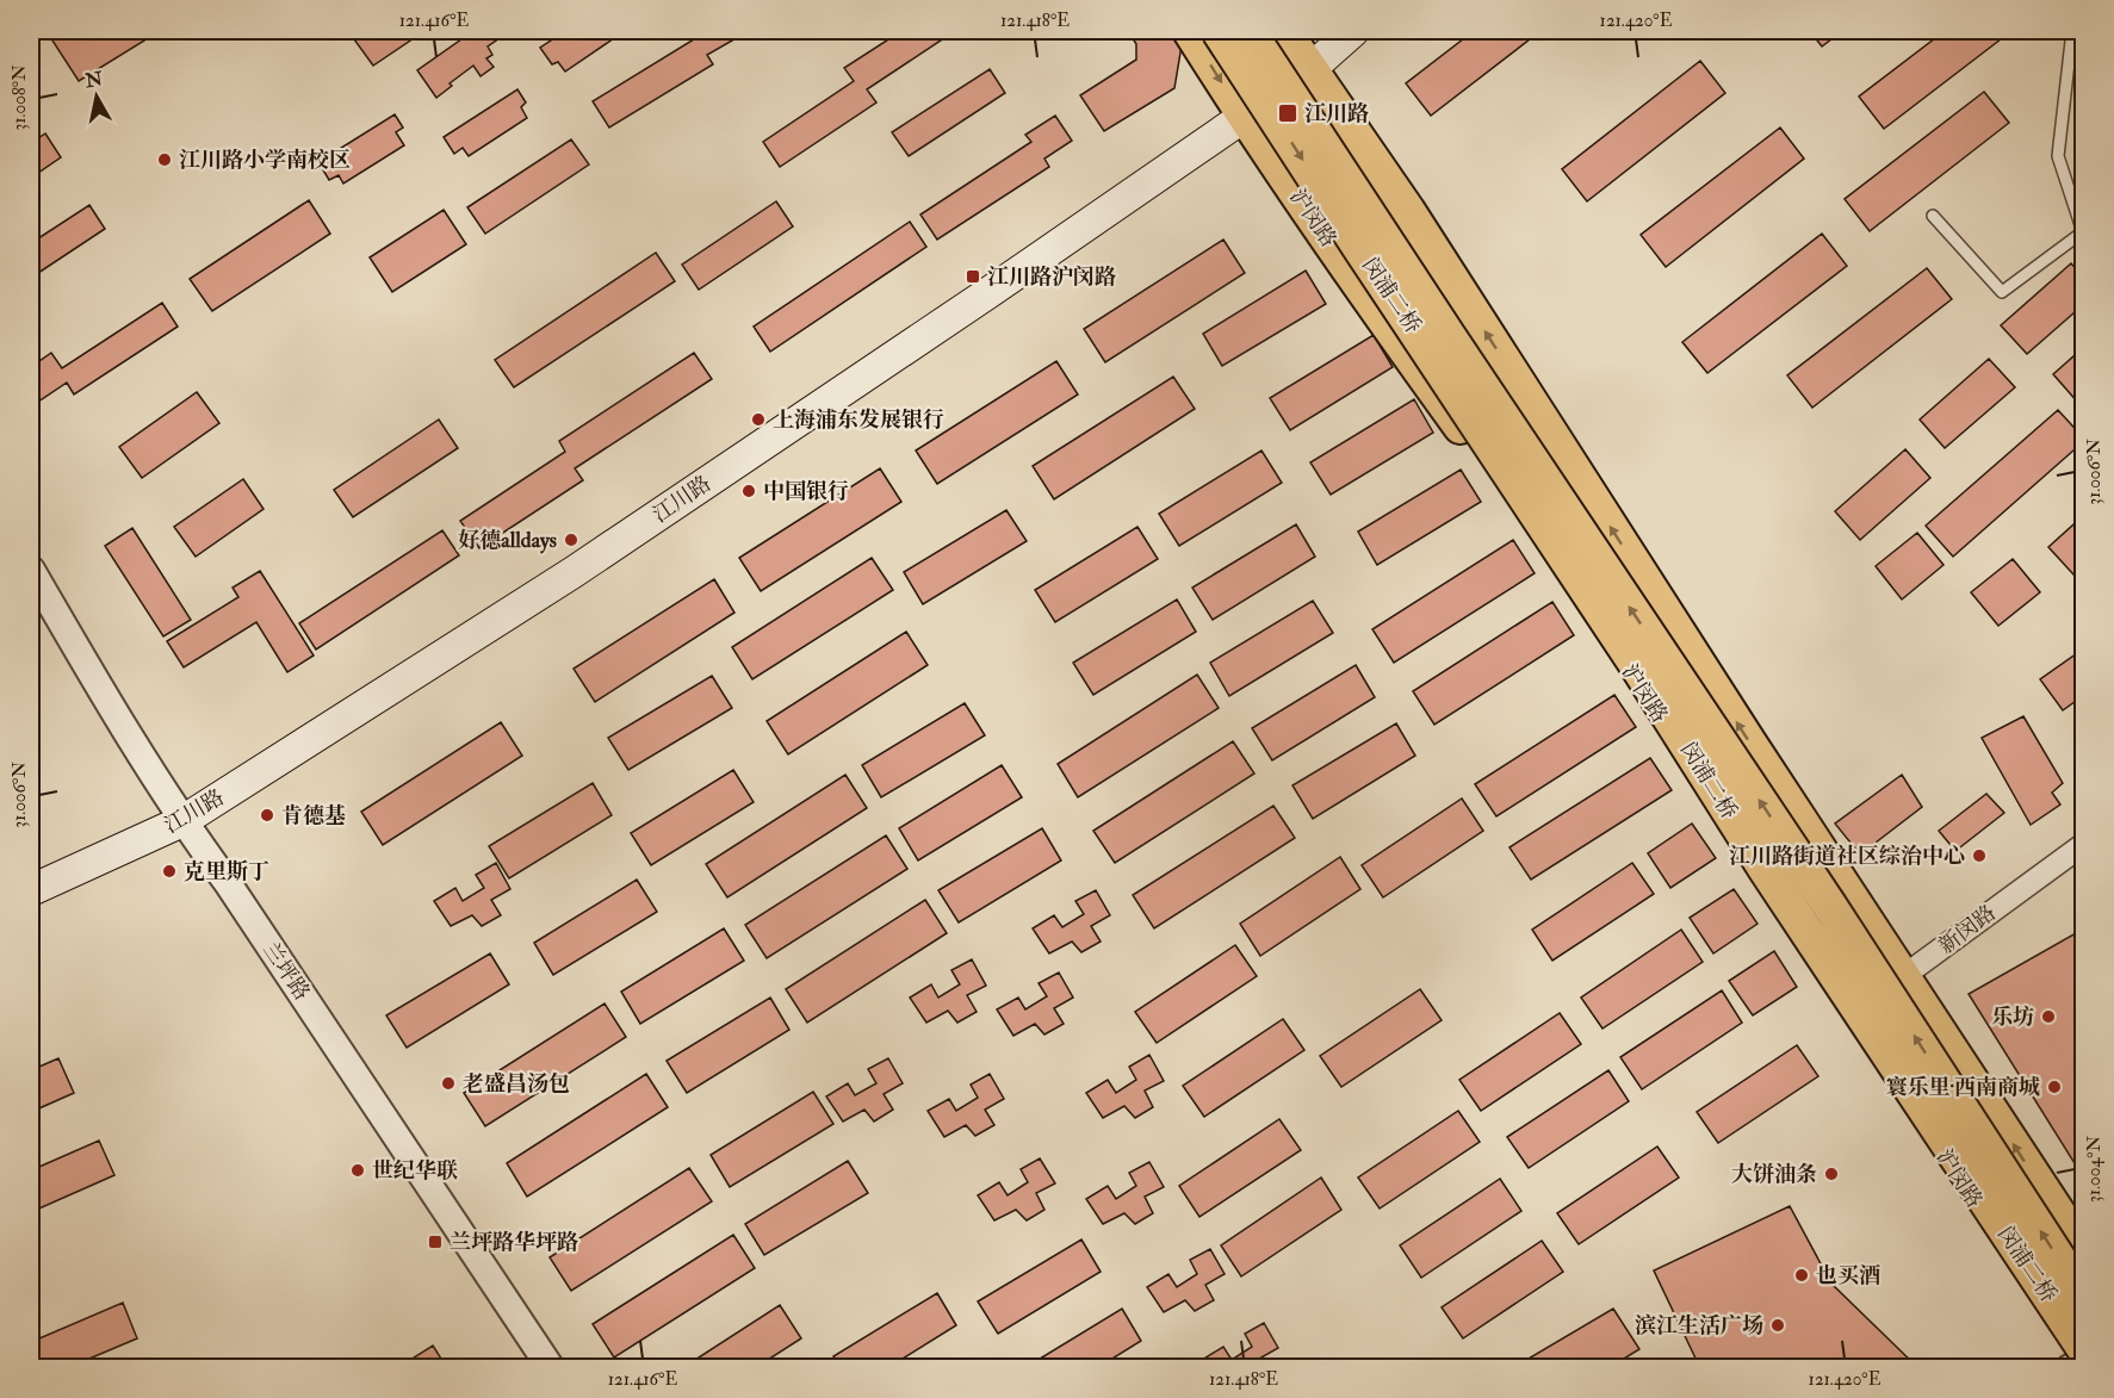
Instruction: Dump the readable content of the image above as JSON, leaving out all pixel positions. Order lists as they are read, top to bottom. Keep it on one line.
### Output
{"streets":{"main road":["沪闵路","闵浦二桥","江川路"],"street":["新闵路","兰坪路"]},"crossings":[["沪闵路","闵浦二桥"],["沪闵路","江川路"],["沪闵路","新闵路"],["江川路","兰坪路"]],"places":{"transit":["江川路","江川路沪闵路","兰坪路华坪路"],"other":["江川路小学南校区","上海浦东发展银行","中国银行","好德alldays","肯德基","江川路街道社区综治中心","克里斯丁","乐坊","老盛昌汤包","寰乐里·西南商城","世纪华联","大饼油条","也买酒","滨江生活广场"]},"north":"top","coordinates":["121.416°E","121.418°E","121.420°E","31.008°N","31.006°N","31.004°N"]}
